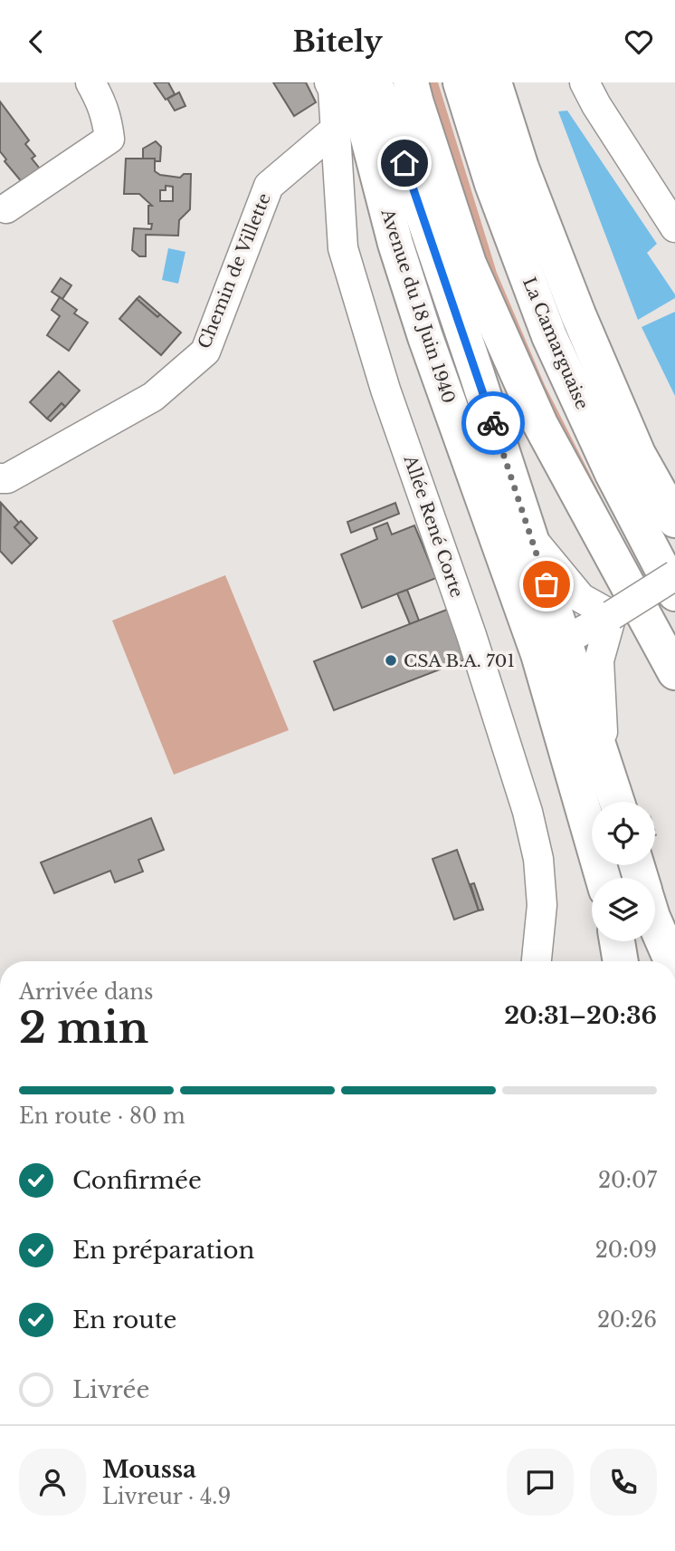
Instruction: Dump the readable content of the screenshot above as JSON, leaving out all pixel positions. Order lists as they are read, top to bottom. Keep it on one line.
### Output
{"streets":{"main road":["Avenue du 18 Juin 1940","La Camarguaise"],"street":["Chemin de Villette","Allée René Corte"]},"crossings":[["Chemin de Villette","Allée René Corte"]],"places":["CSA B.A. 701"],"page":{"header":"Bitely","heading":["2 min","Arrivée dans","20:31–20:36"],"panel":["Moussa","Livreur · 4.9"],"bar":"En route · 80 m","list":[["Confirmée","20:07"],["En préparation","20:09"],["En route","20:26"],"Livrée"]}}
